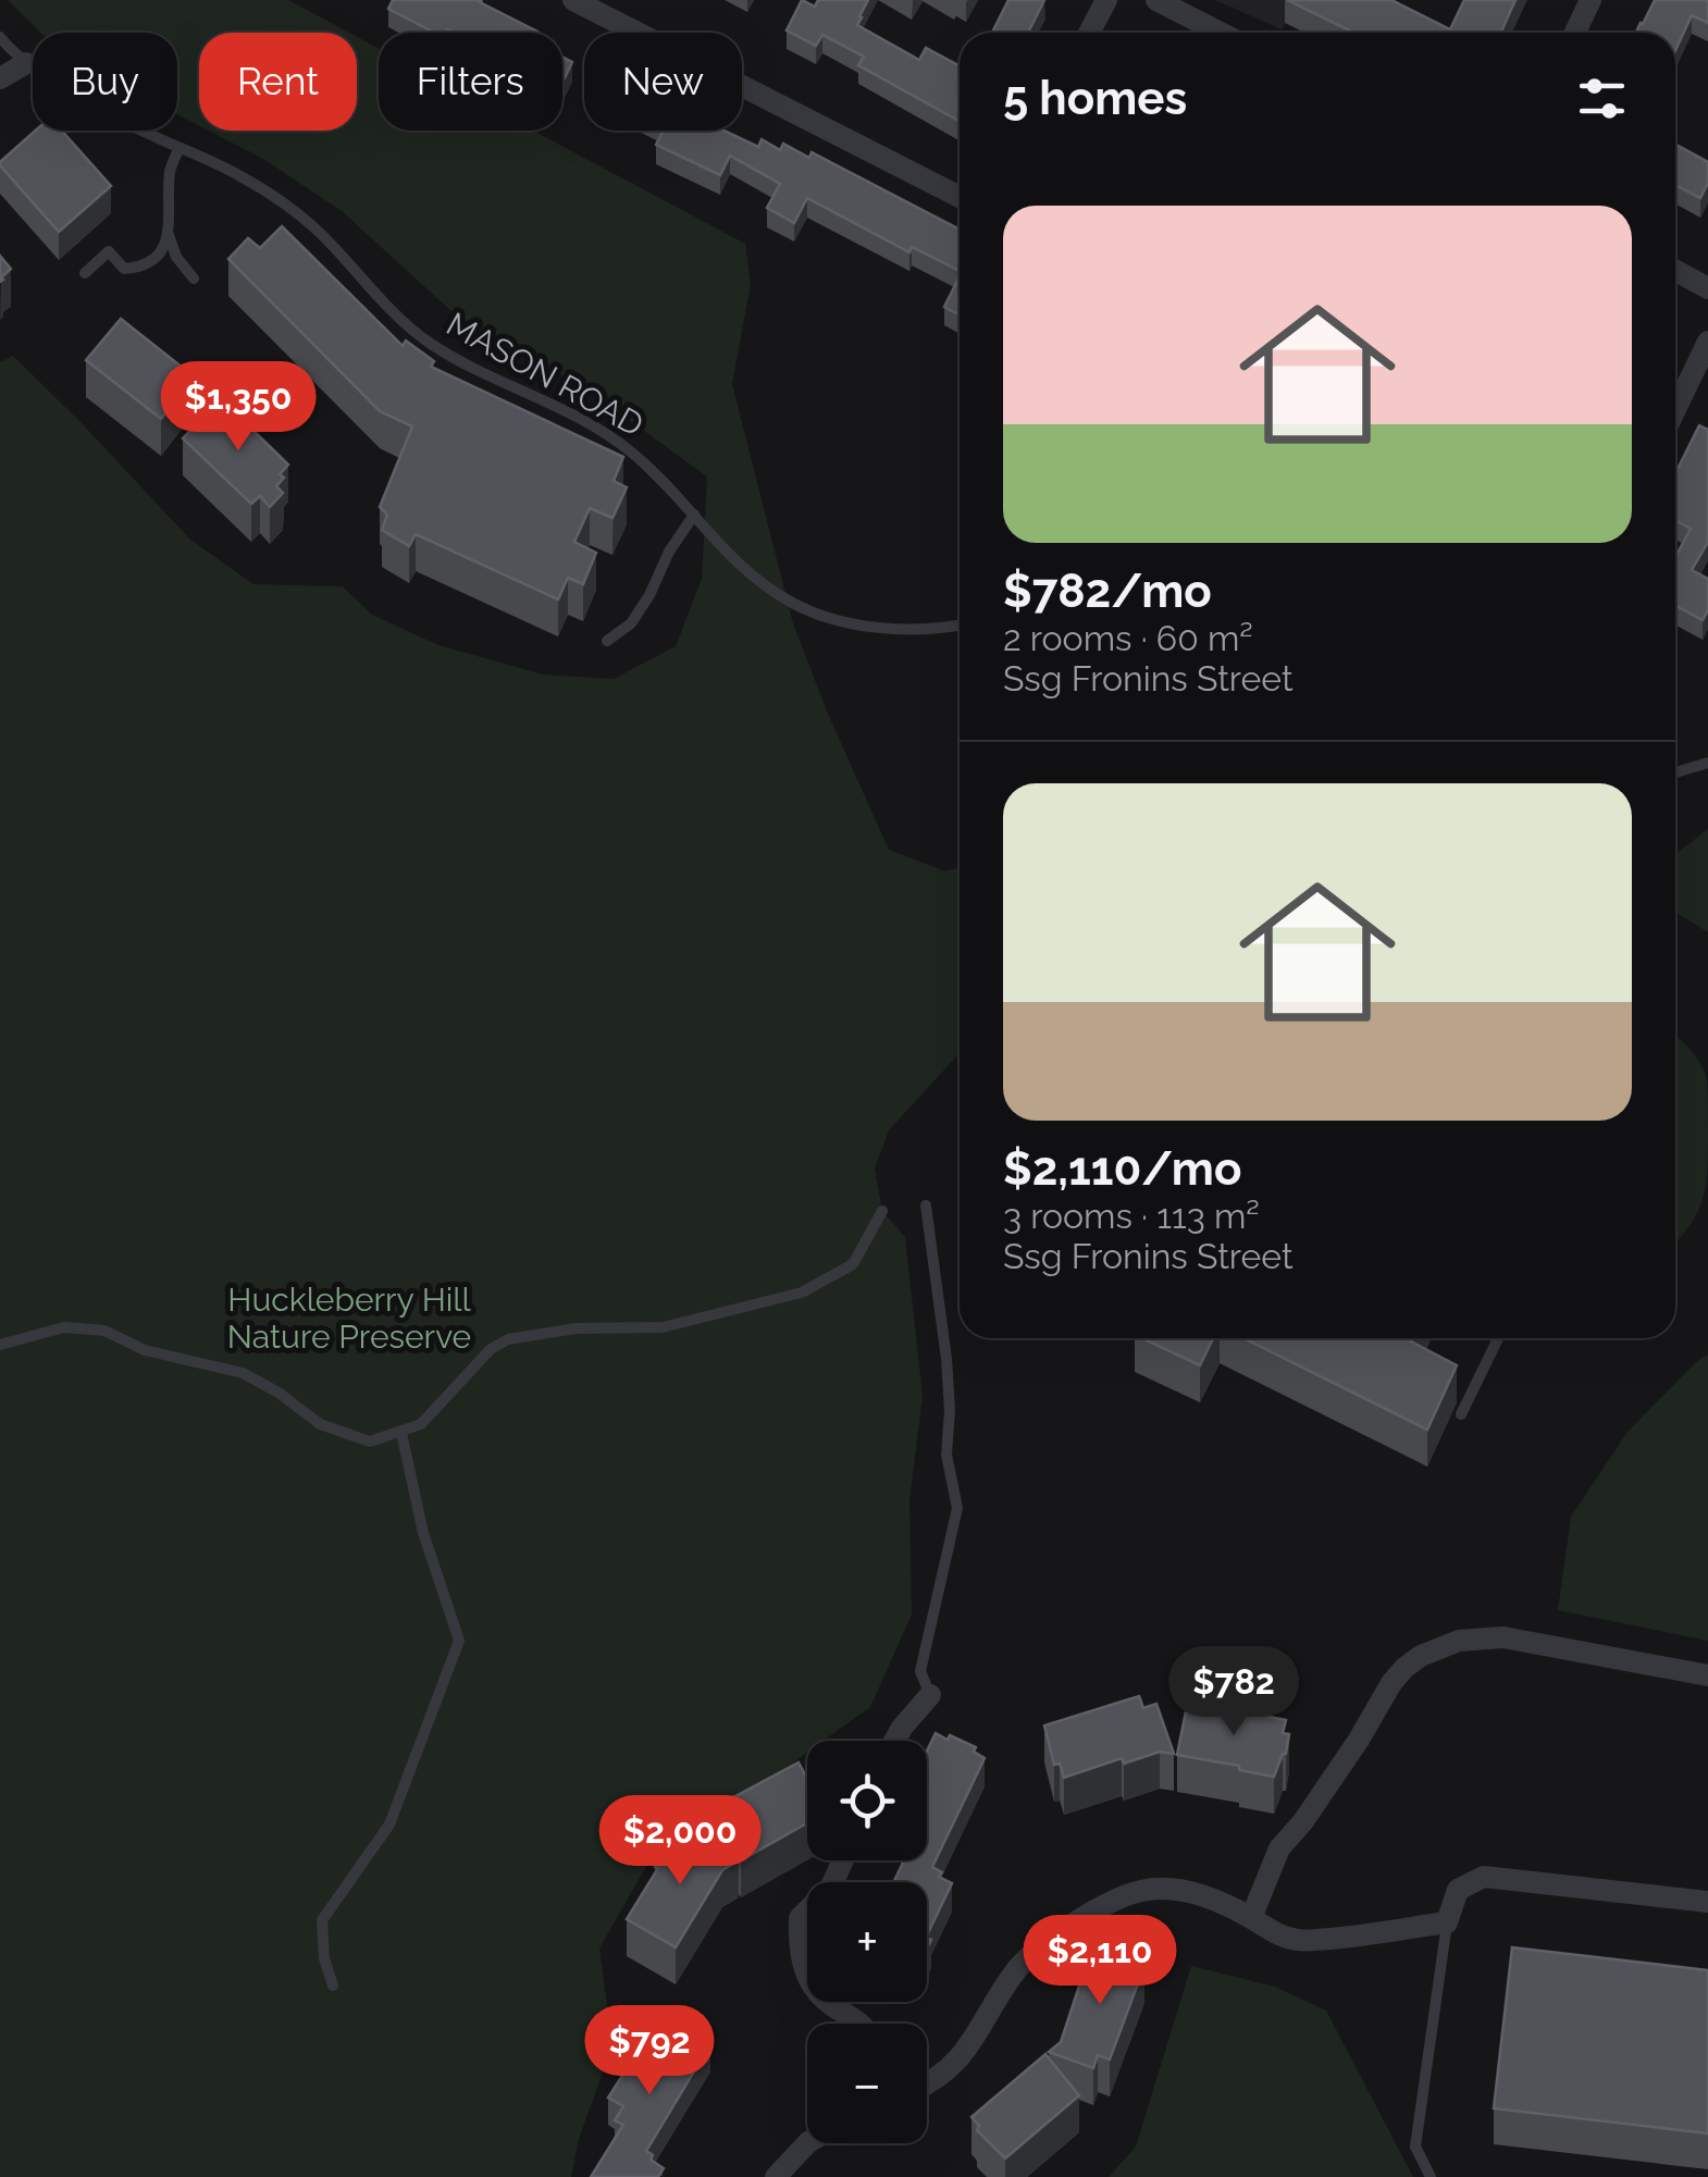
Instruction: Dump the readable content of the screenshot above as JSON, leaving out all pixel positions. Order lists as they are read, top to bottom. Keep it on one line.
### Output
{"streets":{"lane":["MASON ROAD"]},"parks":["Huckleberry Hill Nature Preserve"],"page":{"chip":["Buy","Rent","Filters","New"],"heading":"5 homes","list":[{"name":"$782/mo","note":"2 rooms · 60 m² · Ssg Fronins Street"},{"name":"$2,110/mo","note":"3 rooms · 113 m² · Ssg Fronins Street"}],"price":["$1,350","$782","$2,000","$2,110","$792"],"map_buttons":["+","−"]}}
